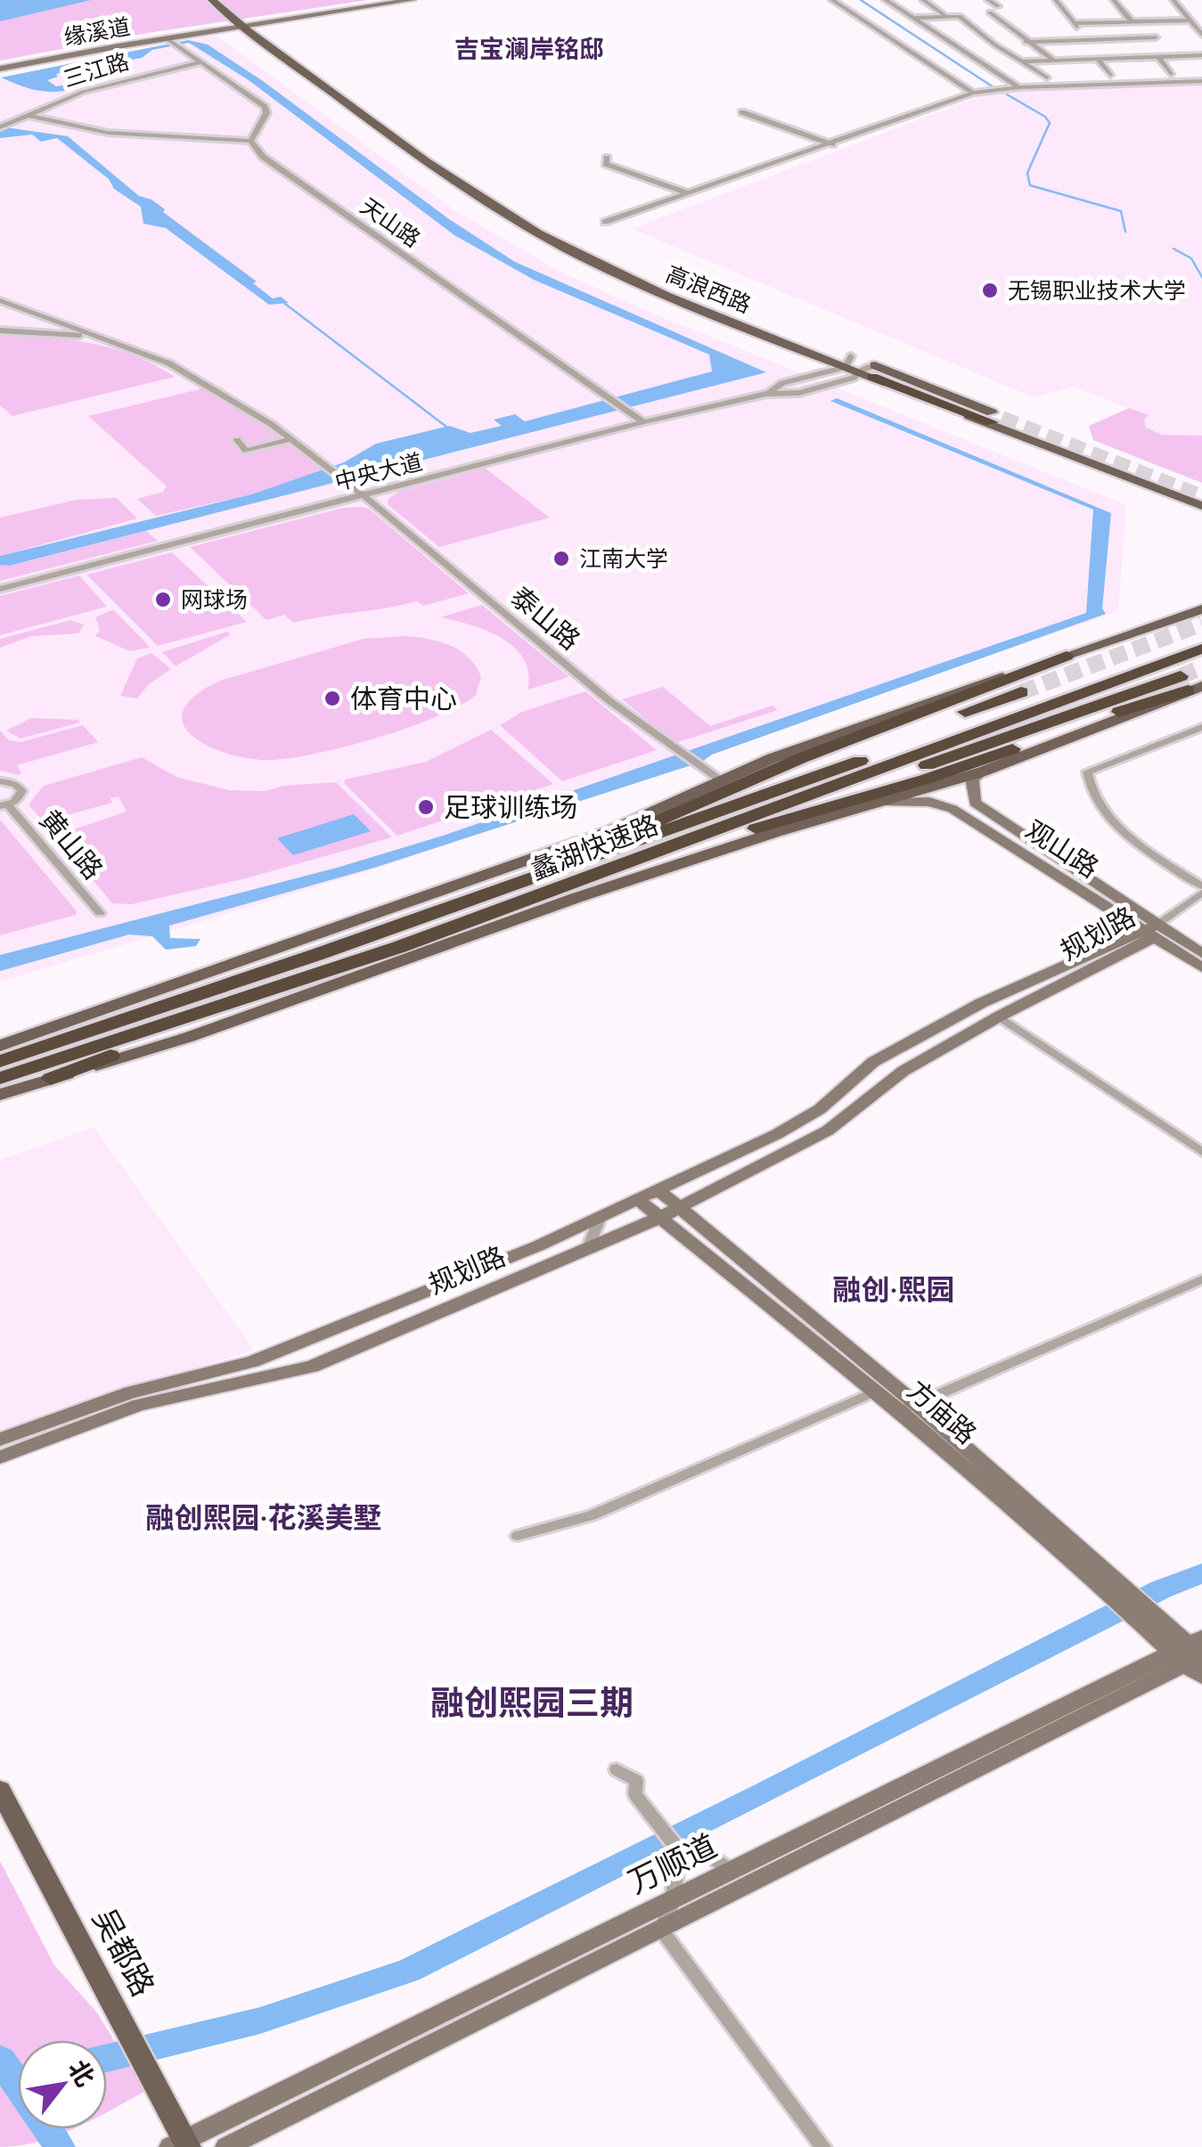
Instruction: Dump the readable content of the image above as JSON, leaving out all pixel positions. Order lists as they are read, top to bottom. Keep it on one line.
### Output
{"streets":{"highway":["蠡湖快速路"],"main road":["高浪西路","吴都路"],"street":["缘溪道","三江路","天山路","中央大道","泰山路","黄山路","观山路","规划路","方庙路","万顺道"]},"crossings":[["缘溪道","高浪西路"],["天山路","中央大道"],["中央大道","泰山路"],["观山路","规划路"],["规划路","方庙路"],["方庙路","万顺道"],["万顺道","吴都路"]],"districts":["吉宝澜岸铭邸","融创·熙园","融创熙园·花溪美墅","融创熙园三期"],"places":["无锡职业技术大学","江南大学","网球场","体育中心","足球训练场"],"north":"top right"}
